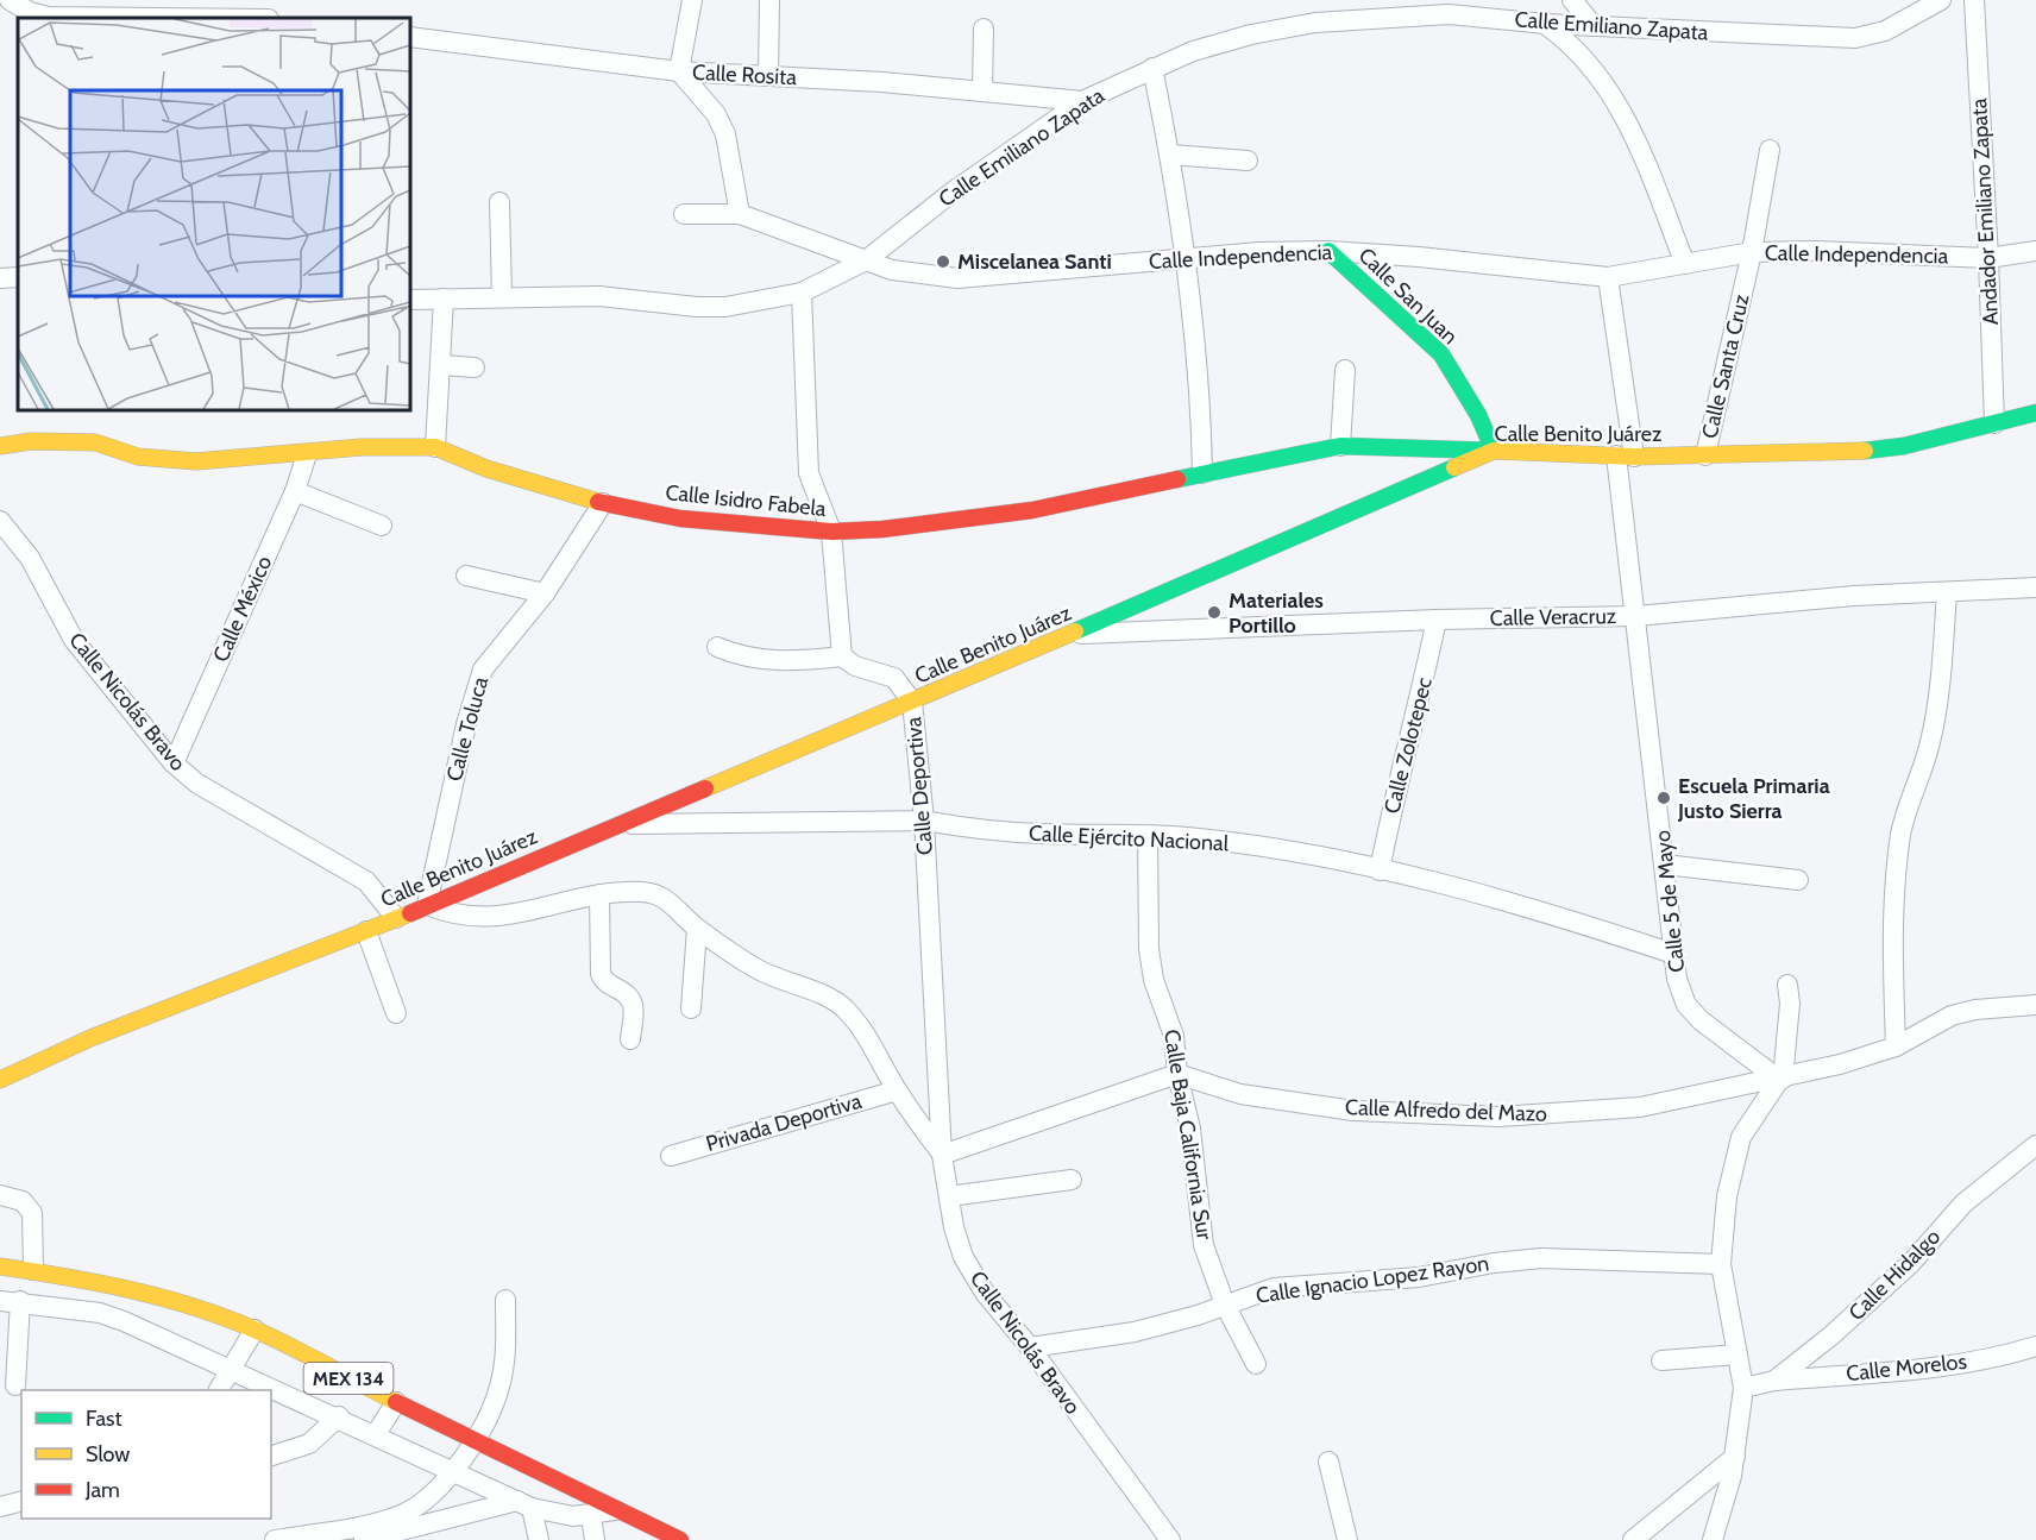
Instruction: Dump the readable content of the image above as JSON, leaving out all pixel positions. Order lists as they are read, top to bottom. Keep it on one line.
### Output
{"streets":{"main road":["Calle San Juan","Calle Benito Juárez","Calle Isidro Fabela","MEX 134"],"street":["Calle Emiliano Zapata","Calle Rosita","Andador Emiliano Zapata","Calle Independencia","Calle Santa Cruz","Calle México","Calle Veracruz","Calle Nicolás Bravo","Calle Toluca","Calle Zolotepec","Calle Deportiva","Calle Ejército Nacional","Calle 5 de Mayo","Calle Alfredo del Mazo","Privada Deportiva","Calle Baja California Sur","Calle Hidalgo","Calle Ignacio Lopez Rayon","Calle Morelos"]},"crossings":[["Calle Emiliano Zapata","Calle Rosita"],["Calle Emiliano Zapata","Calle Independencia"],["Andador Emiliano Zapata","Calle Independencia"],["Andador Emiliano Zapata","Calle Benito Juárez"],["Calle Independencia","Calle San Juan"],["Calle Independencia","Calle Santa Cruz"],["Calle San Juan","Calle Benito Juárez"],["Calle San Juan","Calle Isidro Fabela"],["Calle Santa Cruz","Calle Benito Juárez"],["Calle Benito Juárez","Calle Isidro Fabela"],["Calle Benito Juárez","Calle Veracruz"],["Calle Benito Juárez","Calle Nicolás Bravo"],["Calle Benito Juárez","Calle Toluca"],["Calle Benito Juárez","Calle Deportiva"],["Calle Benito Juárez","Calle Ejército Nacional"],["Calle Benito Juárez","Calle 5 de Mayo"],["Calle Isidro Fabela","Calle México"],["Calle Isidro Fabela","Calle Toluca"],["Calle México","Calle Nicolás Bravo"],["Calle Veracruz","Calle Zolotepec"],["Calle Veracruz","Calle 5 de Mayo"],["Calle Nicolás Bravo","Calle Toluca"],["Calle Nicolás Bravo","Calle Deportiva"],["Calle Nicolás Bravo","Privada Deportiva"],["Calle Nicolás Bravo","Calle Ignacio Lopez Rayon"],["Calle Zolotepec","Calle Ejército Nacional"],["Calle Deportiva","Calle Ejército Nacional"],["Calle Ejército Nacional","Calle 5 de Mayo"],["Calle Ejército Nacional","Calle Baja California Sur"],["Calle 5 de Mayo","Calle Alfredo del Mazo"],["Calle Alfredo del Mazo","Calle Baja California Sur"],["Calle Baja California Sur","Calle Ignacio Lopez Rayon"],["Calle Hidalgo","Calle Morelos"]],"places":["Miscelanea Santi","Materiales Portillo","Escuela Primaria Justo Sierra"],"legend":["Fast","Slow","Jam"]}
